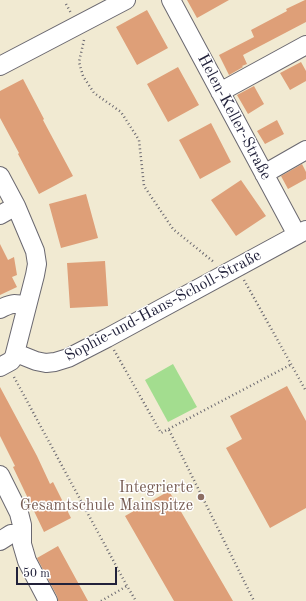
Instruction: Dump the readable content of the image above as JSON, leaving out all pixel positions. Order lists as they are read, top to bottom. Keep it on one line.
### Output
{"streets":{"street":["Helen-Keller-Straße","Sophie-und-Hans-Scholl-Straße"]},"crossings":[["Helen-Keller-Straße","Sophie-und-Hans-Scholl-Straße"]],"places":["Integrierte Gesamtschule Mainspitze"],"scale_bar":"50 m"}
